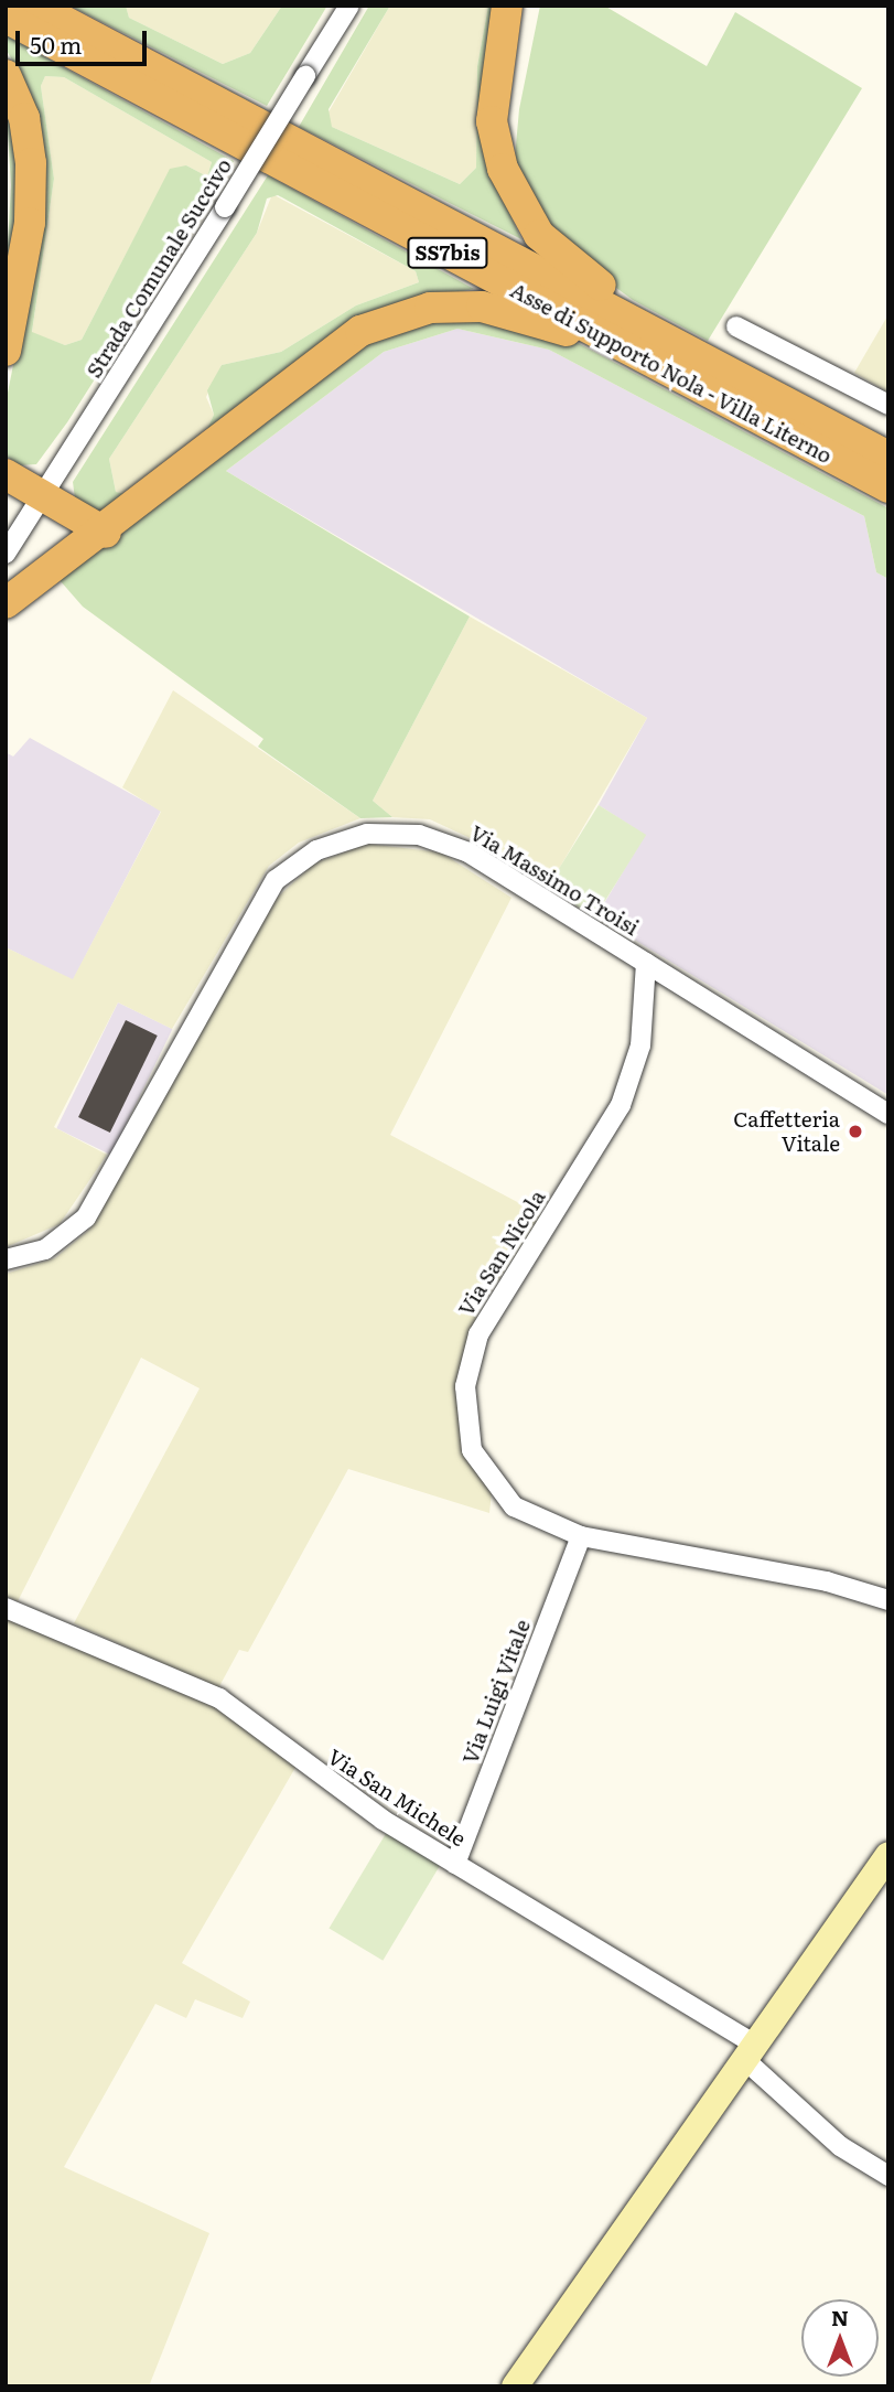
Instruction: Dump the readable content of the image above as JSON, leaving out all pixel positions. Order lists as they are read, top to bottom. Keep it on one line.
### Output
{"streets":{"highway":["SS7bis","Asse di Supporto Nola - Villa Literno"],"street":["Strada Comunale Succivo","Via Massimo Troisi","Via San Nicola","Via Luigi Vitale","Via San Michele"]},"crossings":[["Via Massimo Troisi","Via San Nicola"],["Via San Nicola","Via Luigi Vitale"],["Via Luigi Vitale","Via San Michele"]],"places":["Caffetteria Vitale"],"scale_bar":"50 m","north":"top"}
